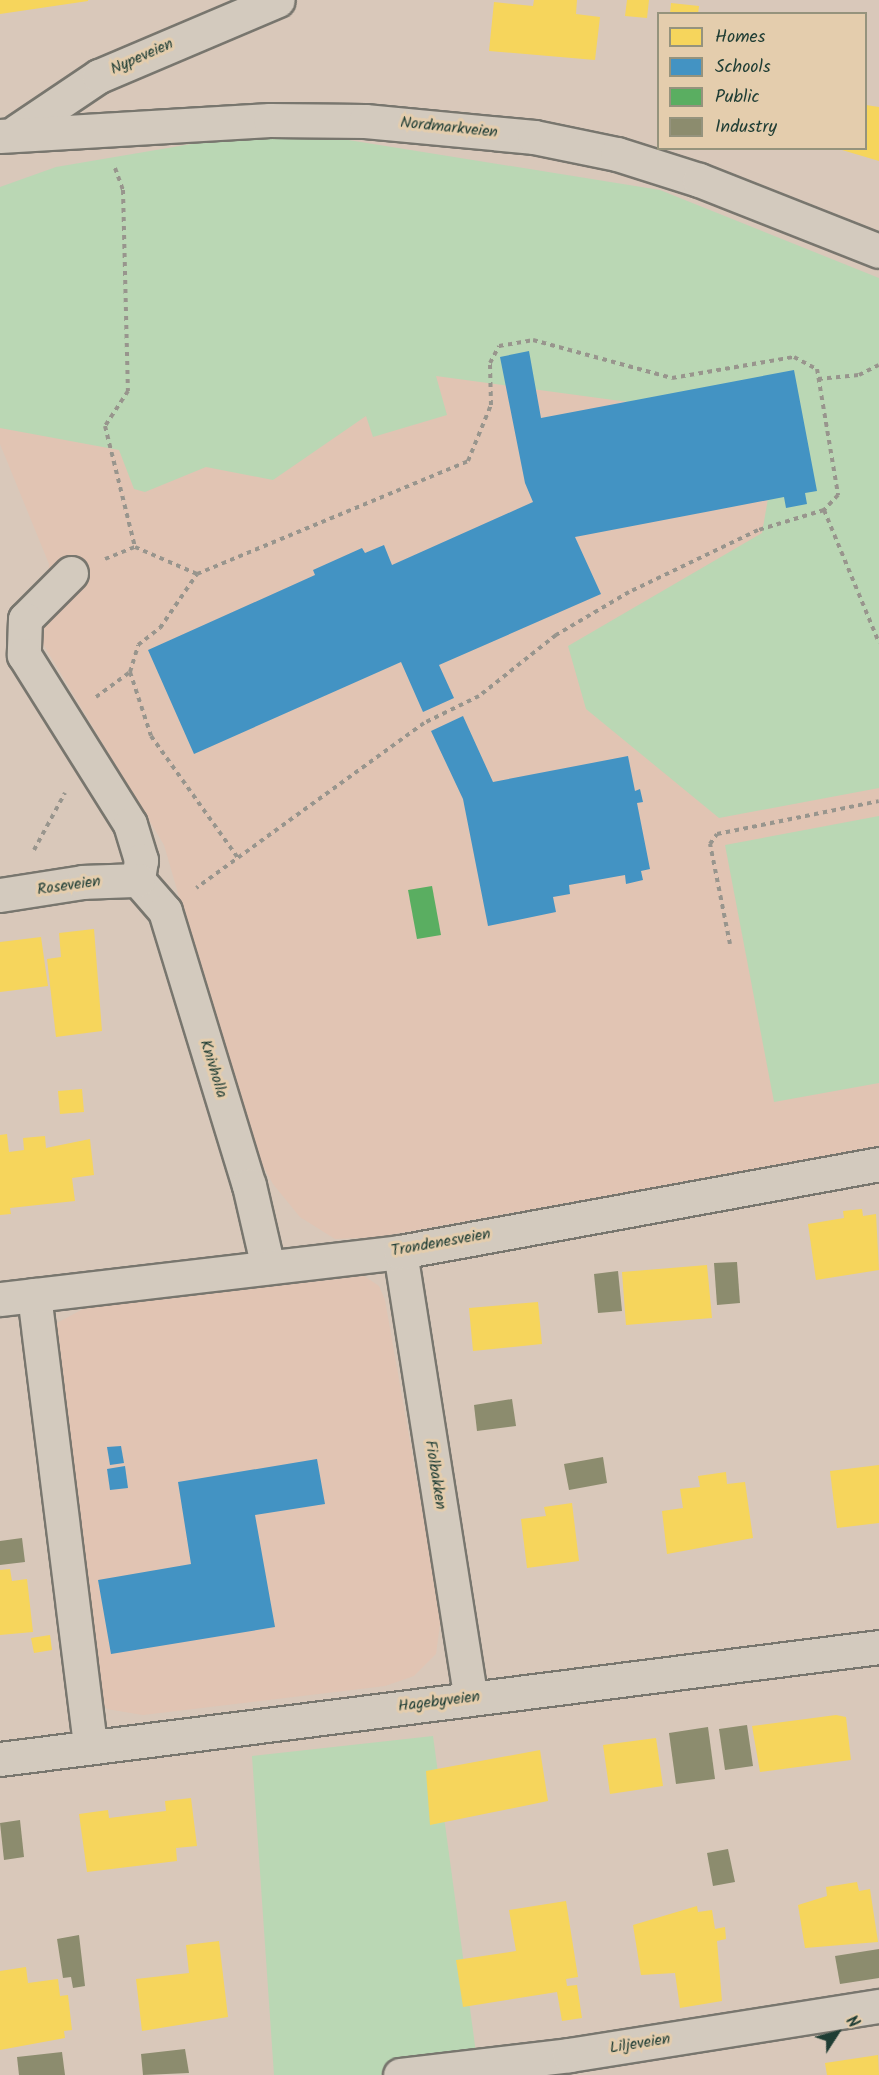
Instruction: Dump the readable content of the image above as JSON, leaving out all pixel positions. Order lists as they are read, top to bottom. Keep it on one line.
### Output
{"streets":{"street":["Nypeveien","Nordmarkveien","Roseveien","Knivholla","Trondenesveien","Fiolbakken","Hagebyveien","Liljeveien"]},"crossings":[["Nypeveien","Nordmarkveien"],["Roseveien","Knivholla"],["Knivholla","Trondenesveien"],["Trondenesveien","Fiolbakken"],["Fiolbakken","Hagebyveien"]],"legend":["Homes","Schools","Public","Industry"],"north":"top right"}
